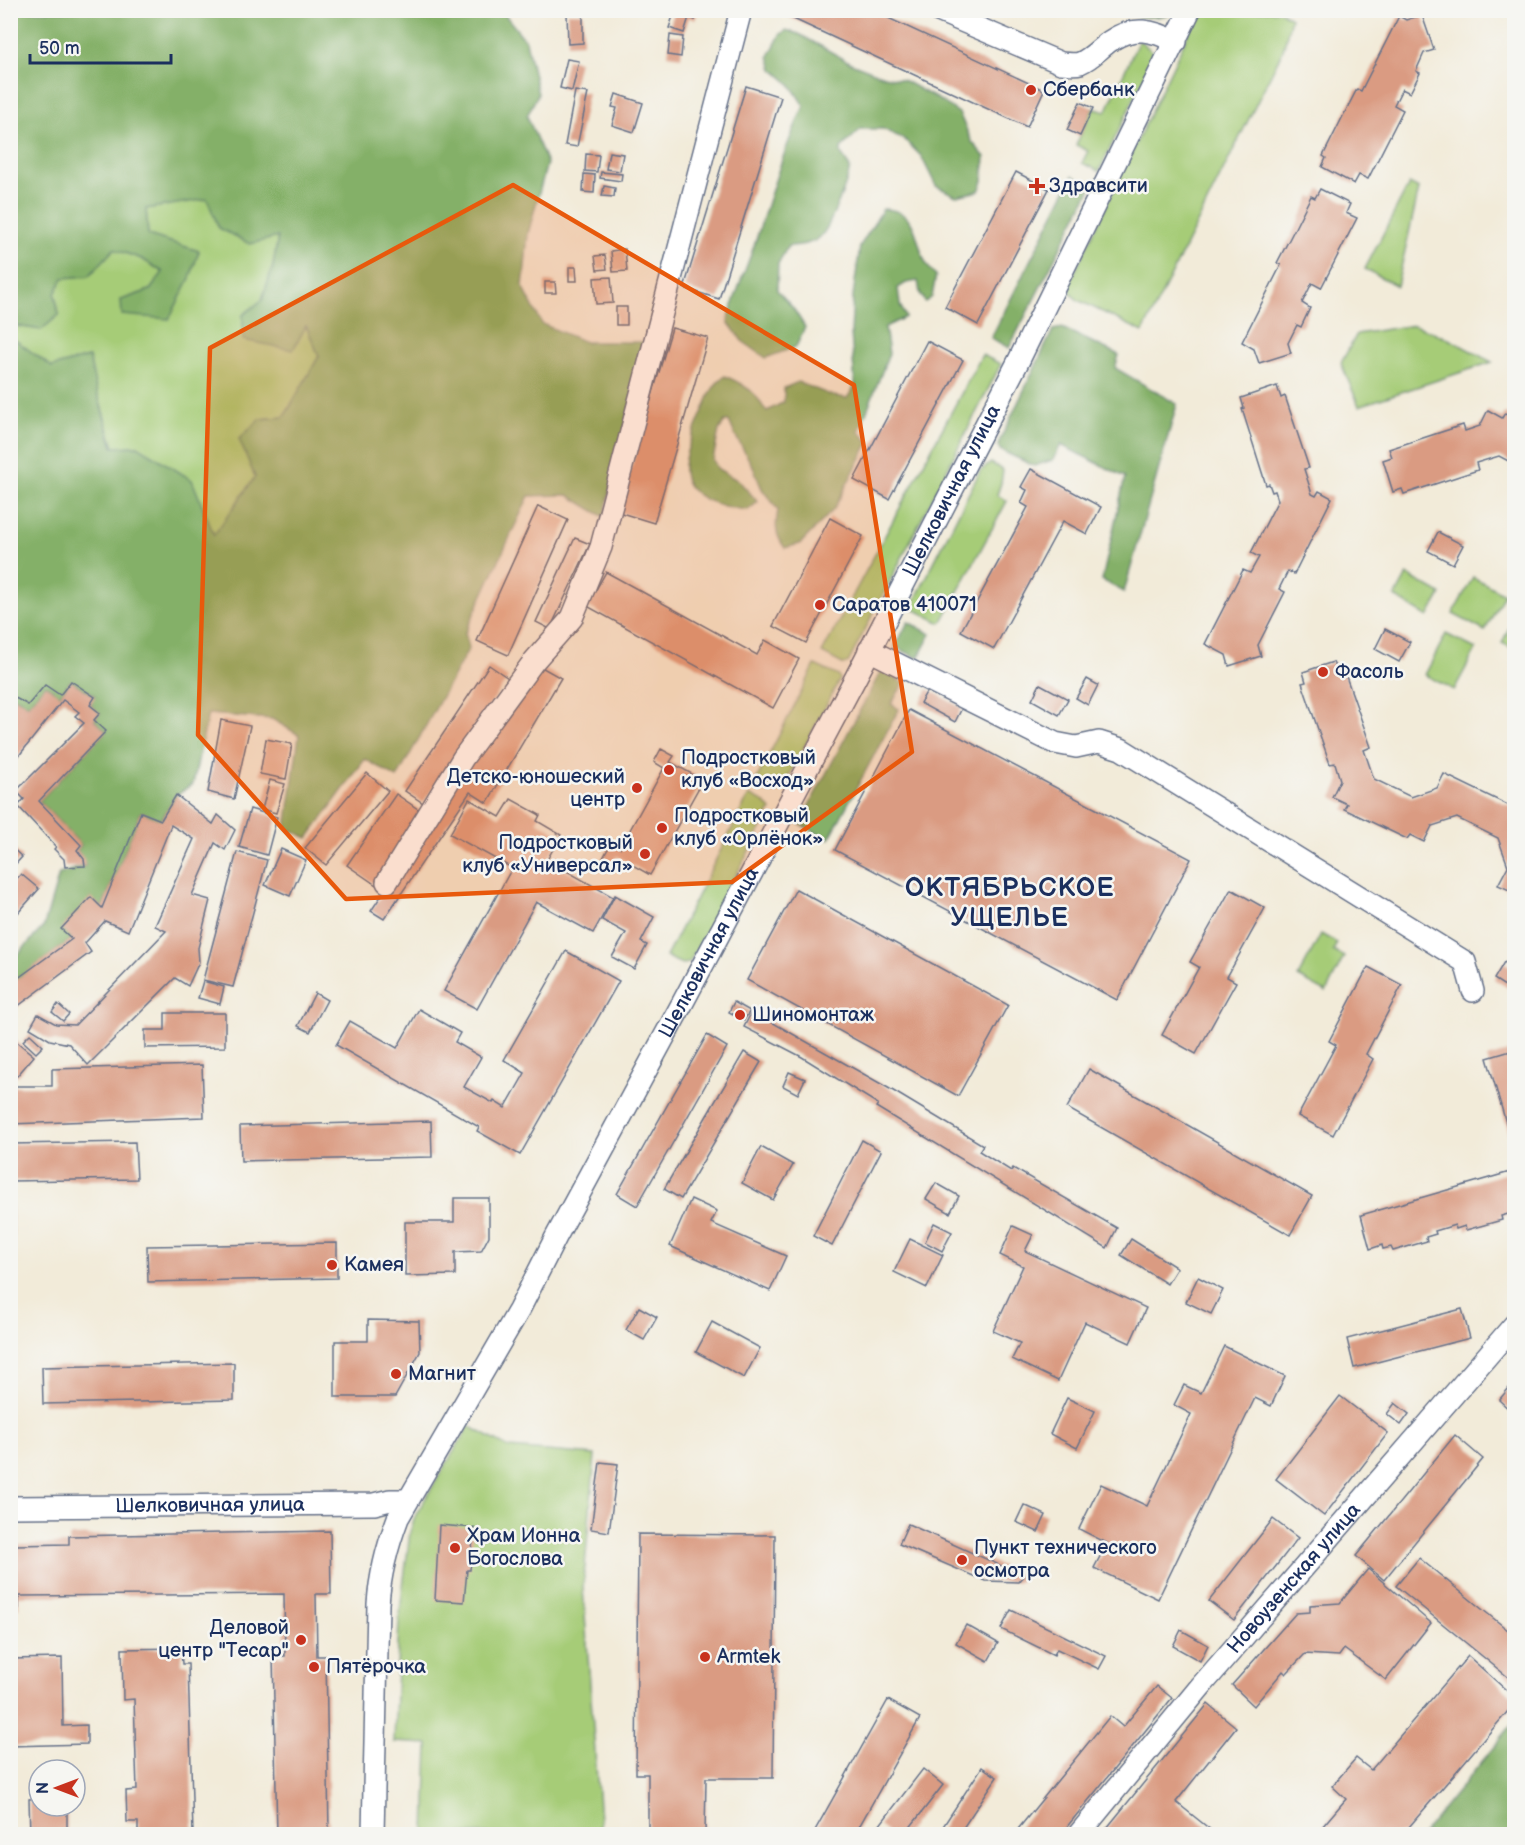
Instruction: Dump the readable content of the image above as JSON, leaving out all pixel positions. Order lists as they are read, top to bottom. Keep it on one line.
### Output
{"streets":{"street":["Шелковичная улица","Новоузенская улица"]},"districts":["ОКТЯБРЬСКОЕ УЩЕЛЬЕ"],"places":{"other":["Сбербанк","Саратов 410071","Фасоль","Подростковый клуб «Восход»","Детско-юношеский центр","Подростковый клуб «Орлёнок»","Подростковый клуб «Универсал»","Шиномонтаж","Камея","Магнит","Храм Ионна Богослова","Пункт технического осмотра","Деловой центр \"Тесар\"","Armtek","Пятёрочка"],"health":["Здравсити"]},"scale_bar":"50 m","north":"left"}
